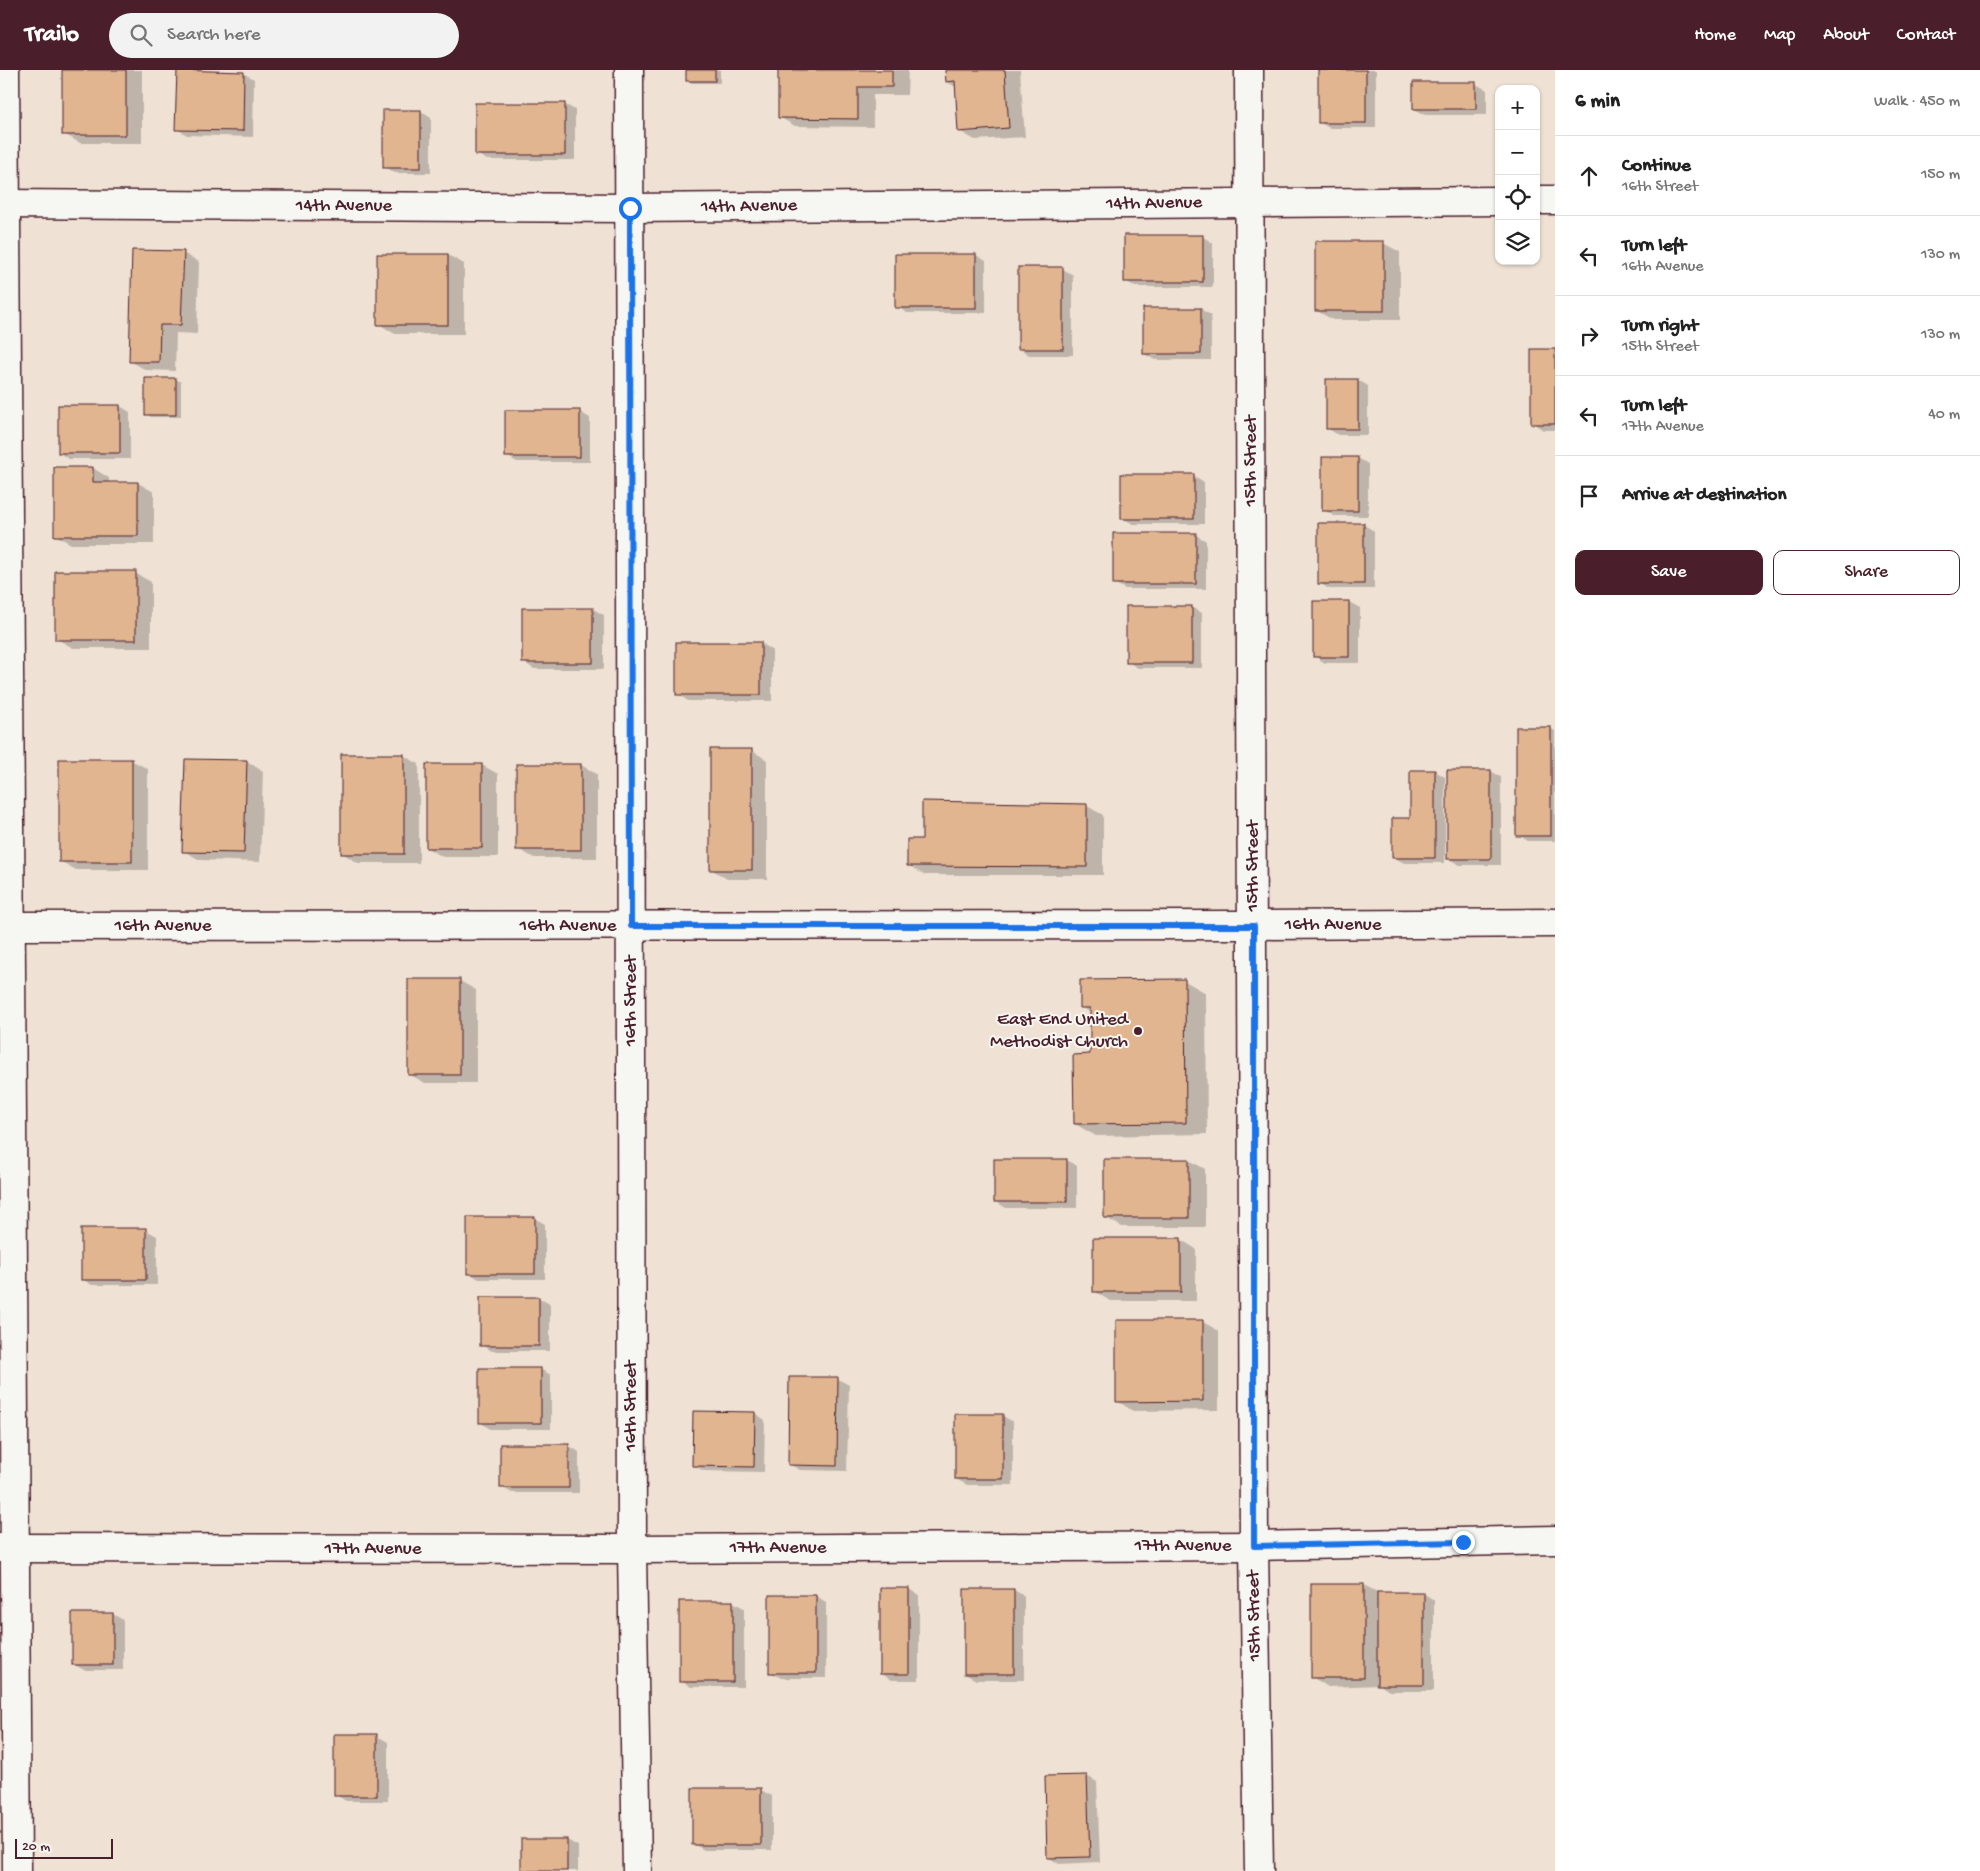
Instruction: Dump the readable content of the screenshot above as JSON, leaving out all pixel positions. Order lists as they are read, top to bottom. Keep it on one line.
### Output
{"streets":{"street":["14th Avenue","15th Street","16th Avenue","16th Street","17th Avenue"]},"crossings":[["14th Avenue","15th Street"],["14th Avenue","16th Street"],["15th Street","16th Avenue"],["15th Street","17th Avenue"],["16th Avenue","16th Street"],["16th Street","17th Avenue"]],"places":["East End United Methodist Church"],"scale_bar":"20 m","page":{"header":"Trailo","search":"Search here","nav":["Home","Map","About","Contact"],"heading":["6 min","Walk · 450 m"],"map_buttons":["+","−"],"list":[["Continue","16th Street","150 m"],["Turn left","16th Avenue","130 m"],["Turn right","15th Street","130 m"],["Turn left","17th Avenue","40 m"],"Arrive at destination"],"buttons":["Save","Share"],"scale":"20 m"}}
